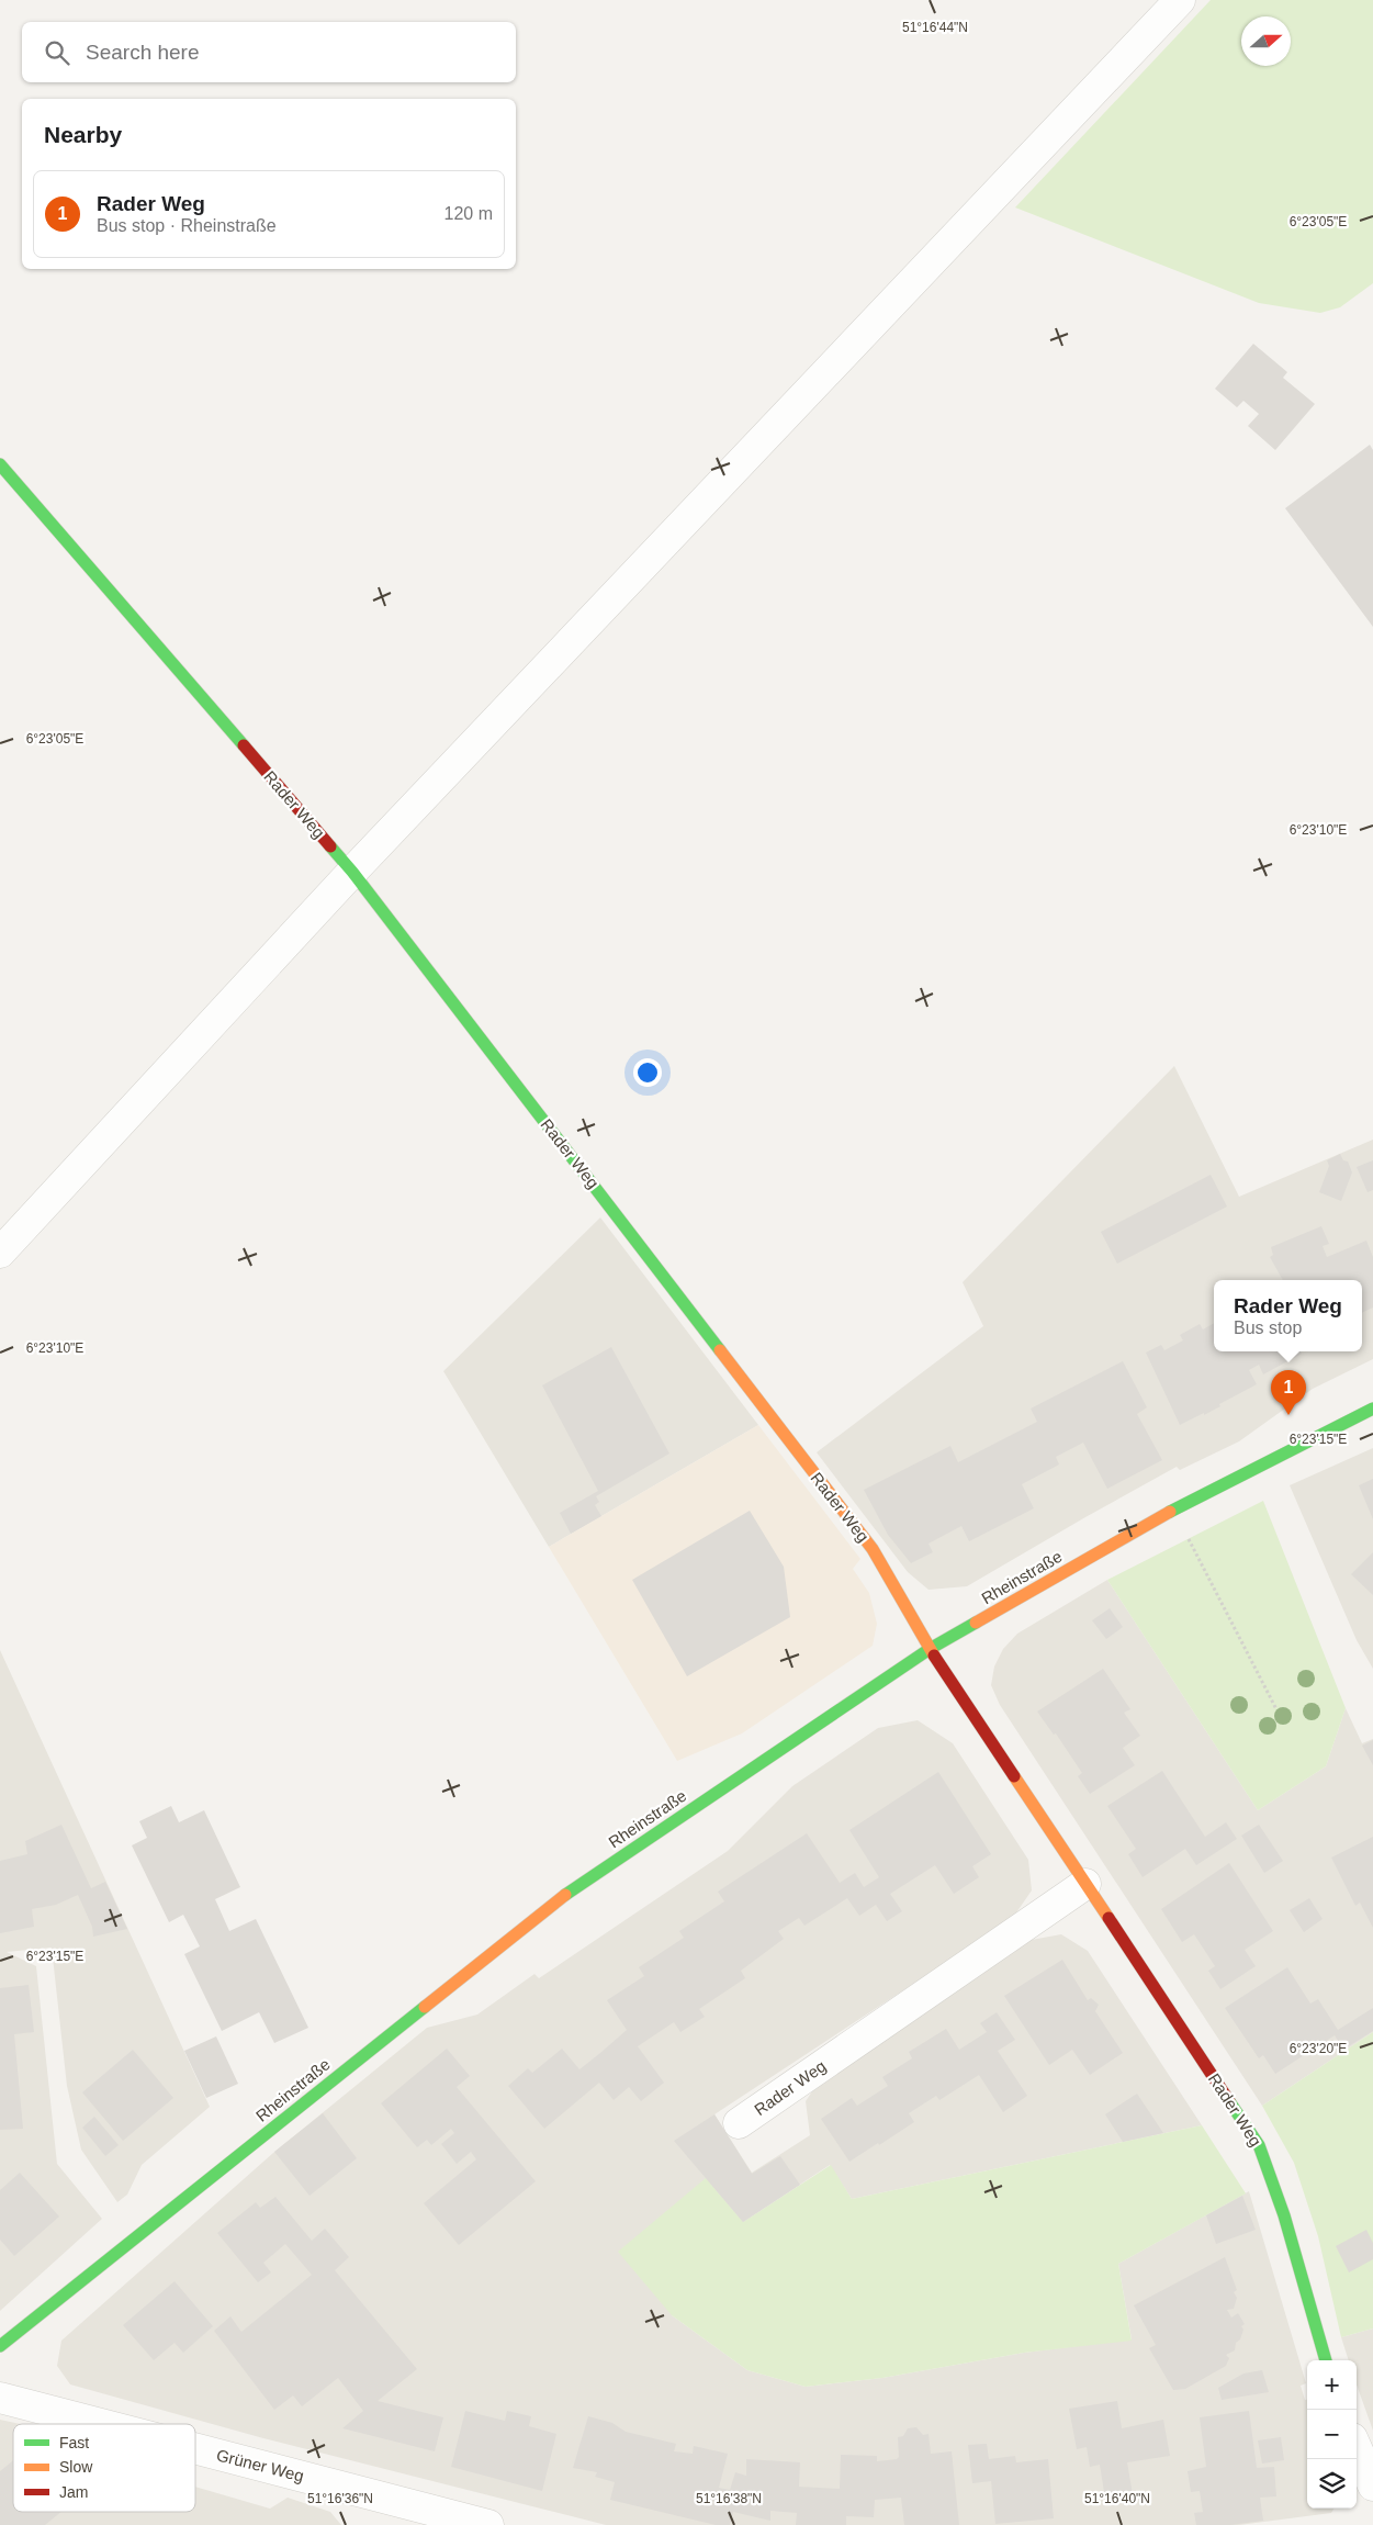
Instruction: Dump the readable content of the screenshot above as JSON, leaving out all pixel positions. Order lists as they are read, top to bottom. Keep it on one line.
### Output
{"streets":{"street":["Rader Weg","Rheinstraße","Grüner Weg"]},"crossings":[["Rader Weg","Rheinstraße"]],"legend":["Fast","Slow","Jam"],"north":"right","page":{"search":"Search here","heading":"Nearby","list":[{"mark":"1","name":"Rader Weg","note":"Bus stop · Rheinstraße","value":"120 m"}],"popup":["Rader Weg","Bus stop"],"pins":"1","map_buttons":["+","−"]},"coordinates":["51°16'44\"N","6°23'05\"E","6°23'10\"E","6°23'15\"E","6°23'20\"E","51°16'36\"N","51°16'38\"N","51°16'40\"N"]}
